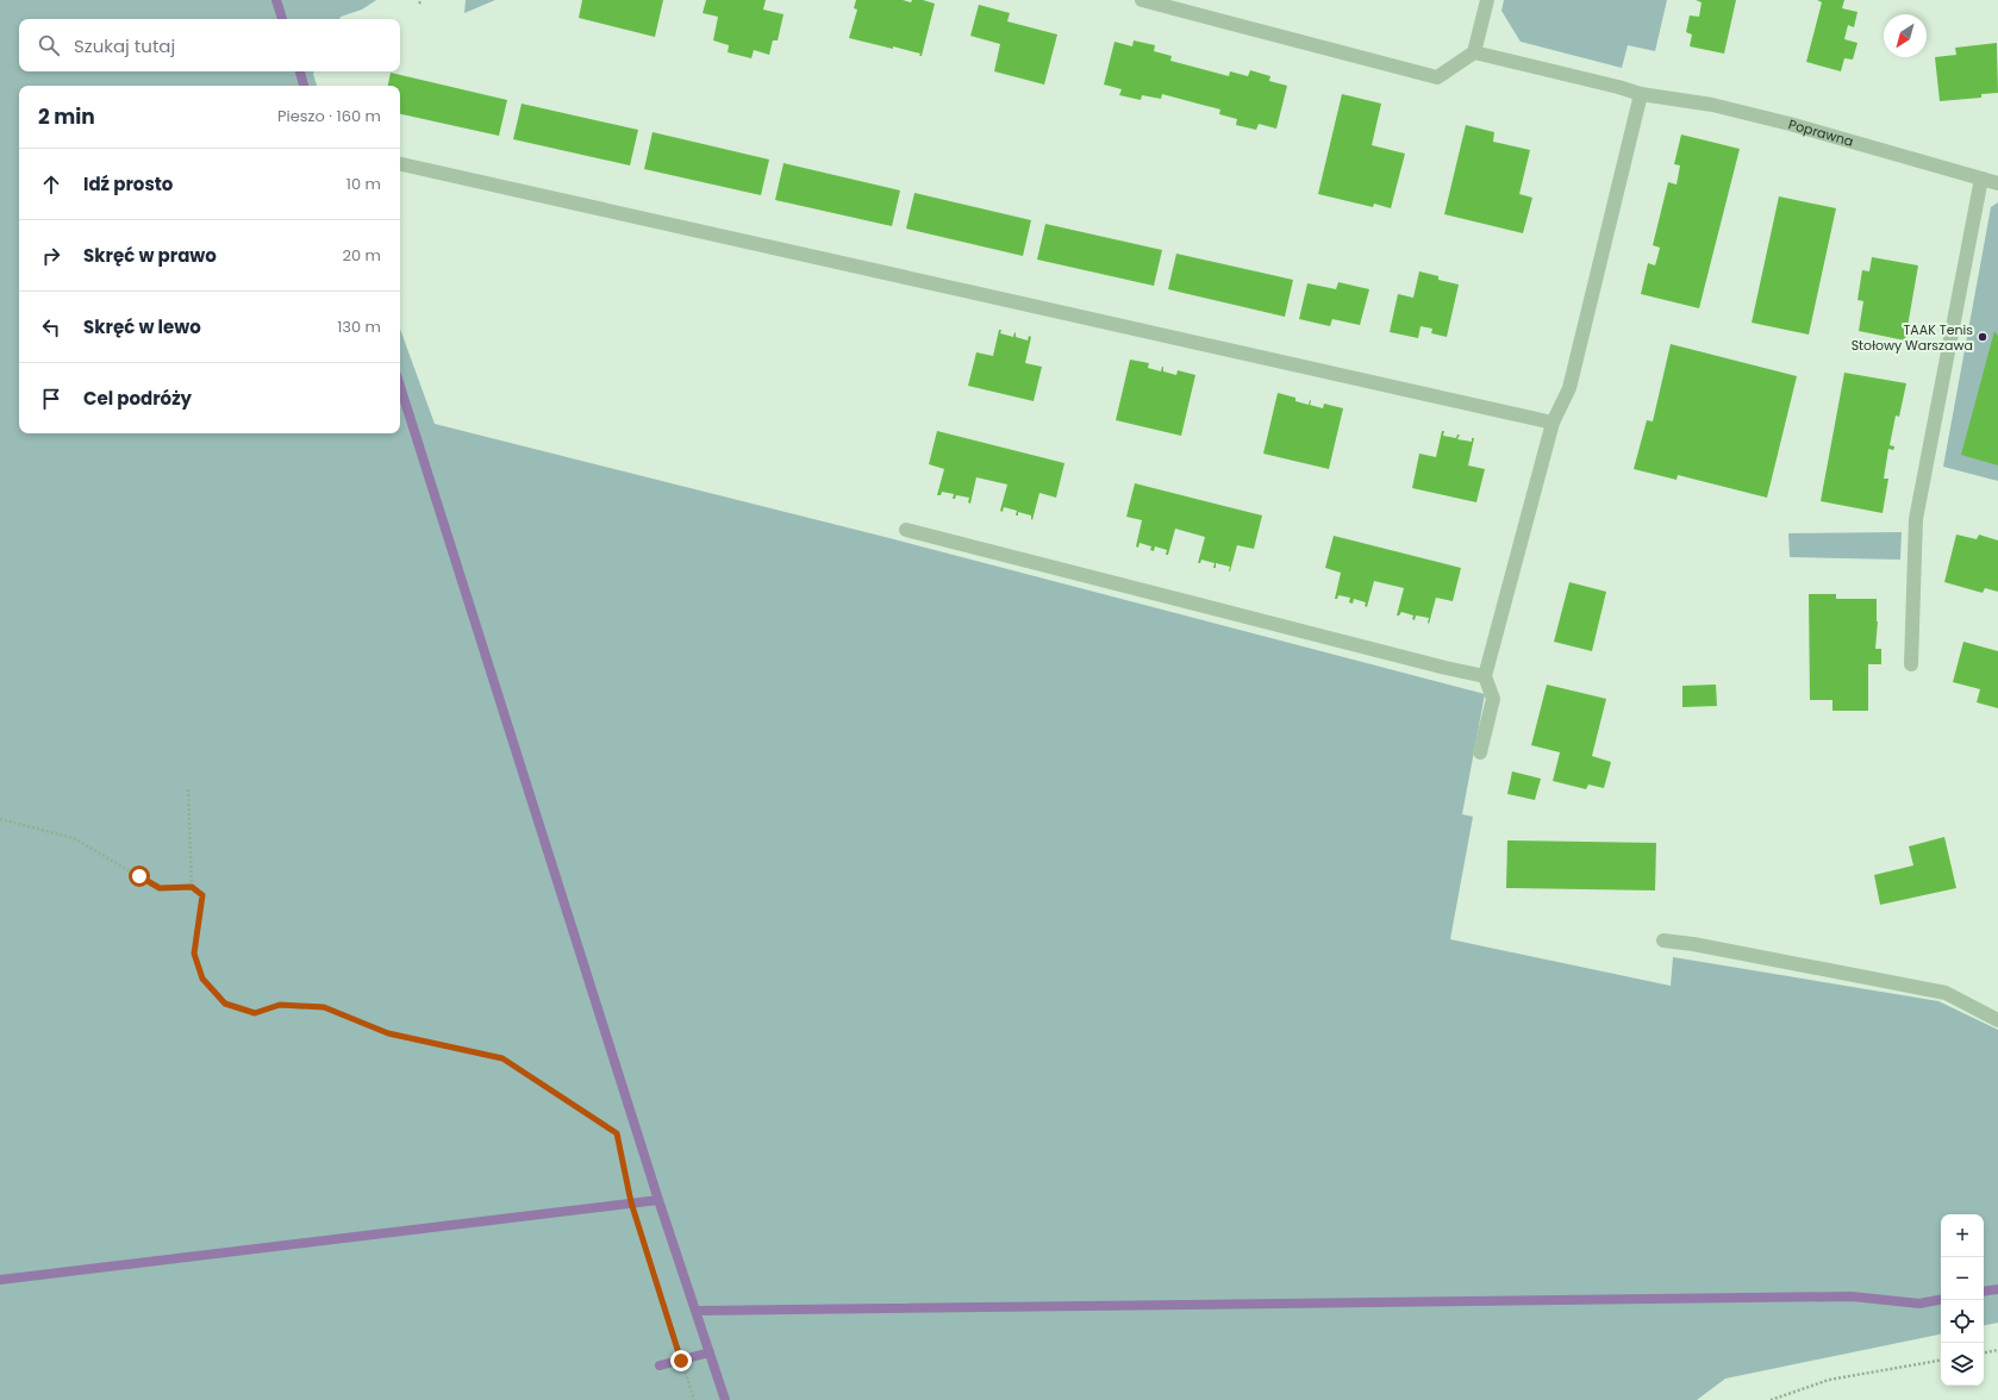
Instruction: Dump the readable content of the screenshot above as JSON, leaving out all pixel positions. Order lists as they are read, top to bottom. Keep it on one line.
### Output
{"streets":{"street":["Poprawna"]},"places":["TAAK Tenis Stołowy Warszawa"],"north":"bottom left","page":{"search":"Szukaj tutaj","heading":["2 min","Pieszo · 160 m"],"list":[["Idź prosto","10 m"],["Skręć w prawo","20 m"],["Skręć w lewo","130 m"],"Cel podróży"],"map_buttons":["+","−"]}}
